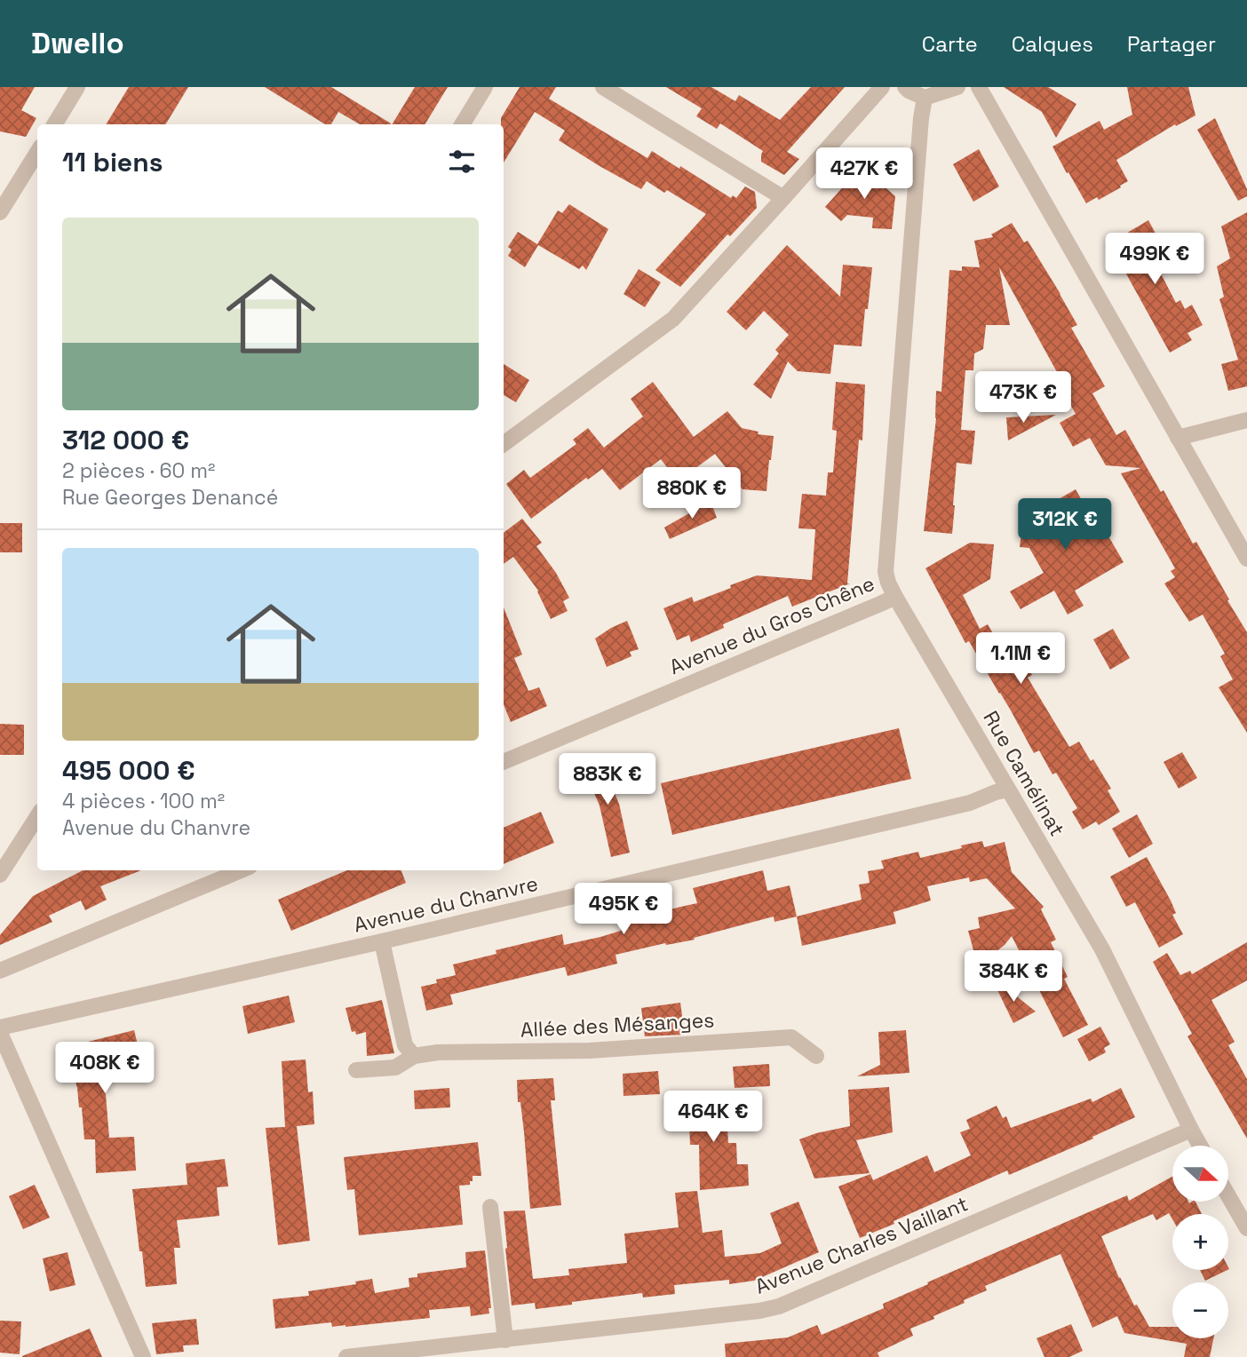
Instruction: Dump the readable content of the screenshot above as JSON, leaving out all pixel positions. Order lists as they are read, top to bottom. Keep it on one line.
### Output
{"streets":{"street":["Avenue du Gros Chêne","Rue Camélinat","Avenue du Chanvre","Allée des Mésanges","Avenue Charles Vaillant"]},"crossings":[["Avenue du Gros Chêne","Rue Camélinat"],["Rue Camélinat","Avenue du Chanvre"],["Rue Camélinat","Avenue Charles Vaillant"]],"north":"right","page":{"header":"Dwello","nav":["Carte","Calques","Partager"],"heading":"11 biens","price":["427K €","499K €","473K €","880K €","312K €","1.1M €","883K €","495K €","384K €","408K €","464K €"],"list":[{"name":"312 000 €","note":"2 pièces · 60 m² · Rue Georges Denancé"},{"name":"495 000 €","note":"4 pièces · 100 m² · Avenue du Chanvre"}],"map_buttons":["+","−"]}}
